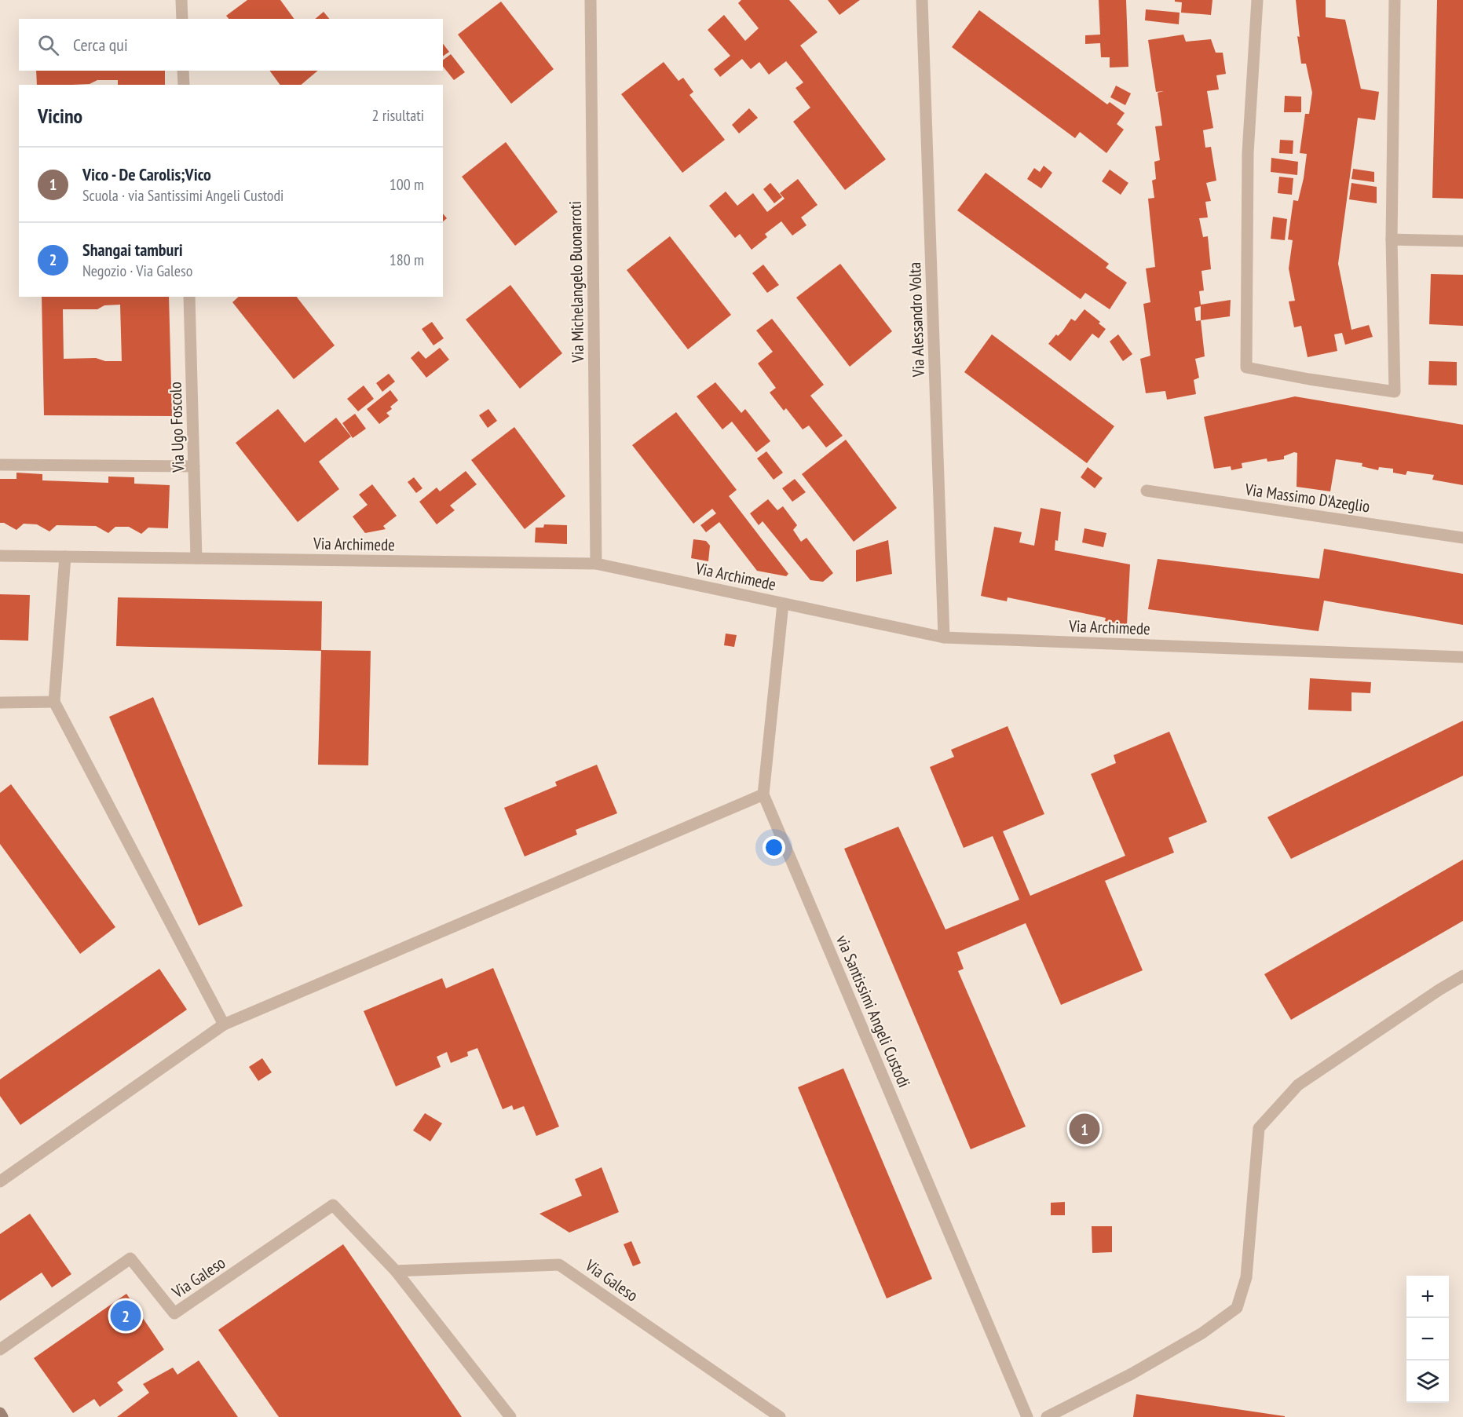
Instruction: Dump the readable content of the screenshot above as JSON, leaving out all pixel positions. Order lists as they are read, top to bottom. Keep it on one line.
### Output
{"streets":{"street":["Via Michelangelo Buonarroti","Via Alessandro Volta","Via Ugo Foscolo","Via Massimo D'Azeglio","Via Archimede","via Santissimi Angeli Custodi","Via Galeso"]},"crossings":[["Via Michelangelo Buonarroti","Via Archimede"],["Via Alessandro Volta","Via Archimede"],["Via Ugo Foscolo","Via Archimede"],["Via Archimede","via Santissimi Angeli Custodi"]],"page":{"search":"Cerca qui","heading":["Vicino","2 risultati"],"list":[{"mark":"1","name":"Vico - De Carolis;Vico","note":"Scuola · via Santissimi Angeli Custodi","value":"100 m"},{"mark":"2","name":"Shangai tamburi","note":"Negozio · Via Galeso","value":"180 m"}],"pins":["1","2"],"map_buttons":["+","−"]}}
